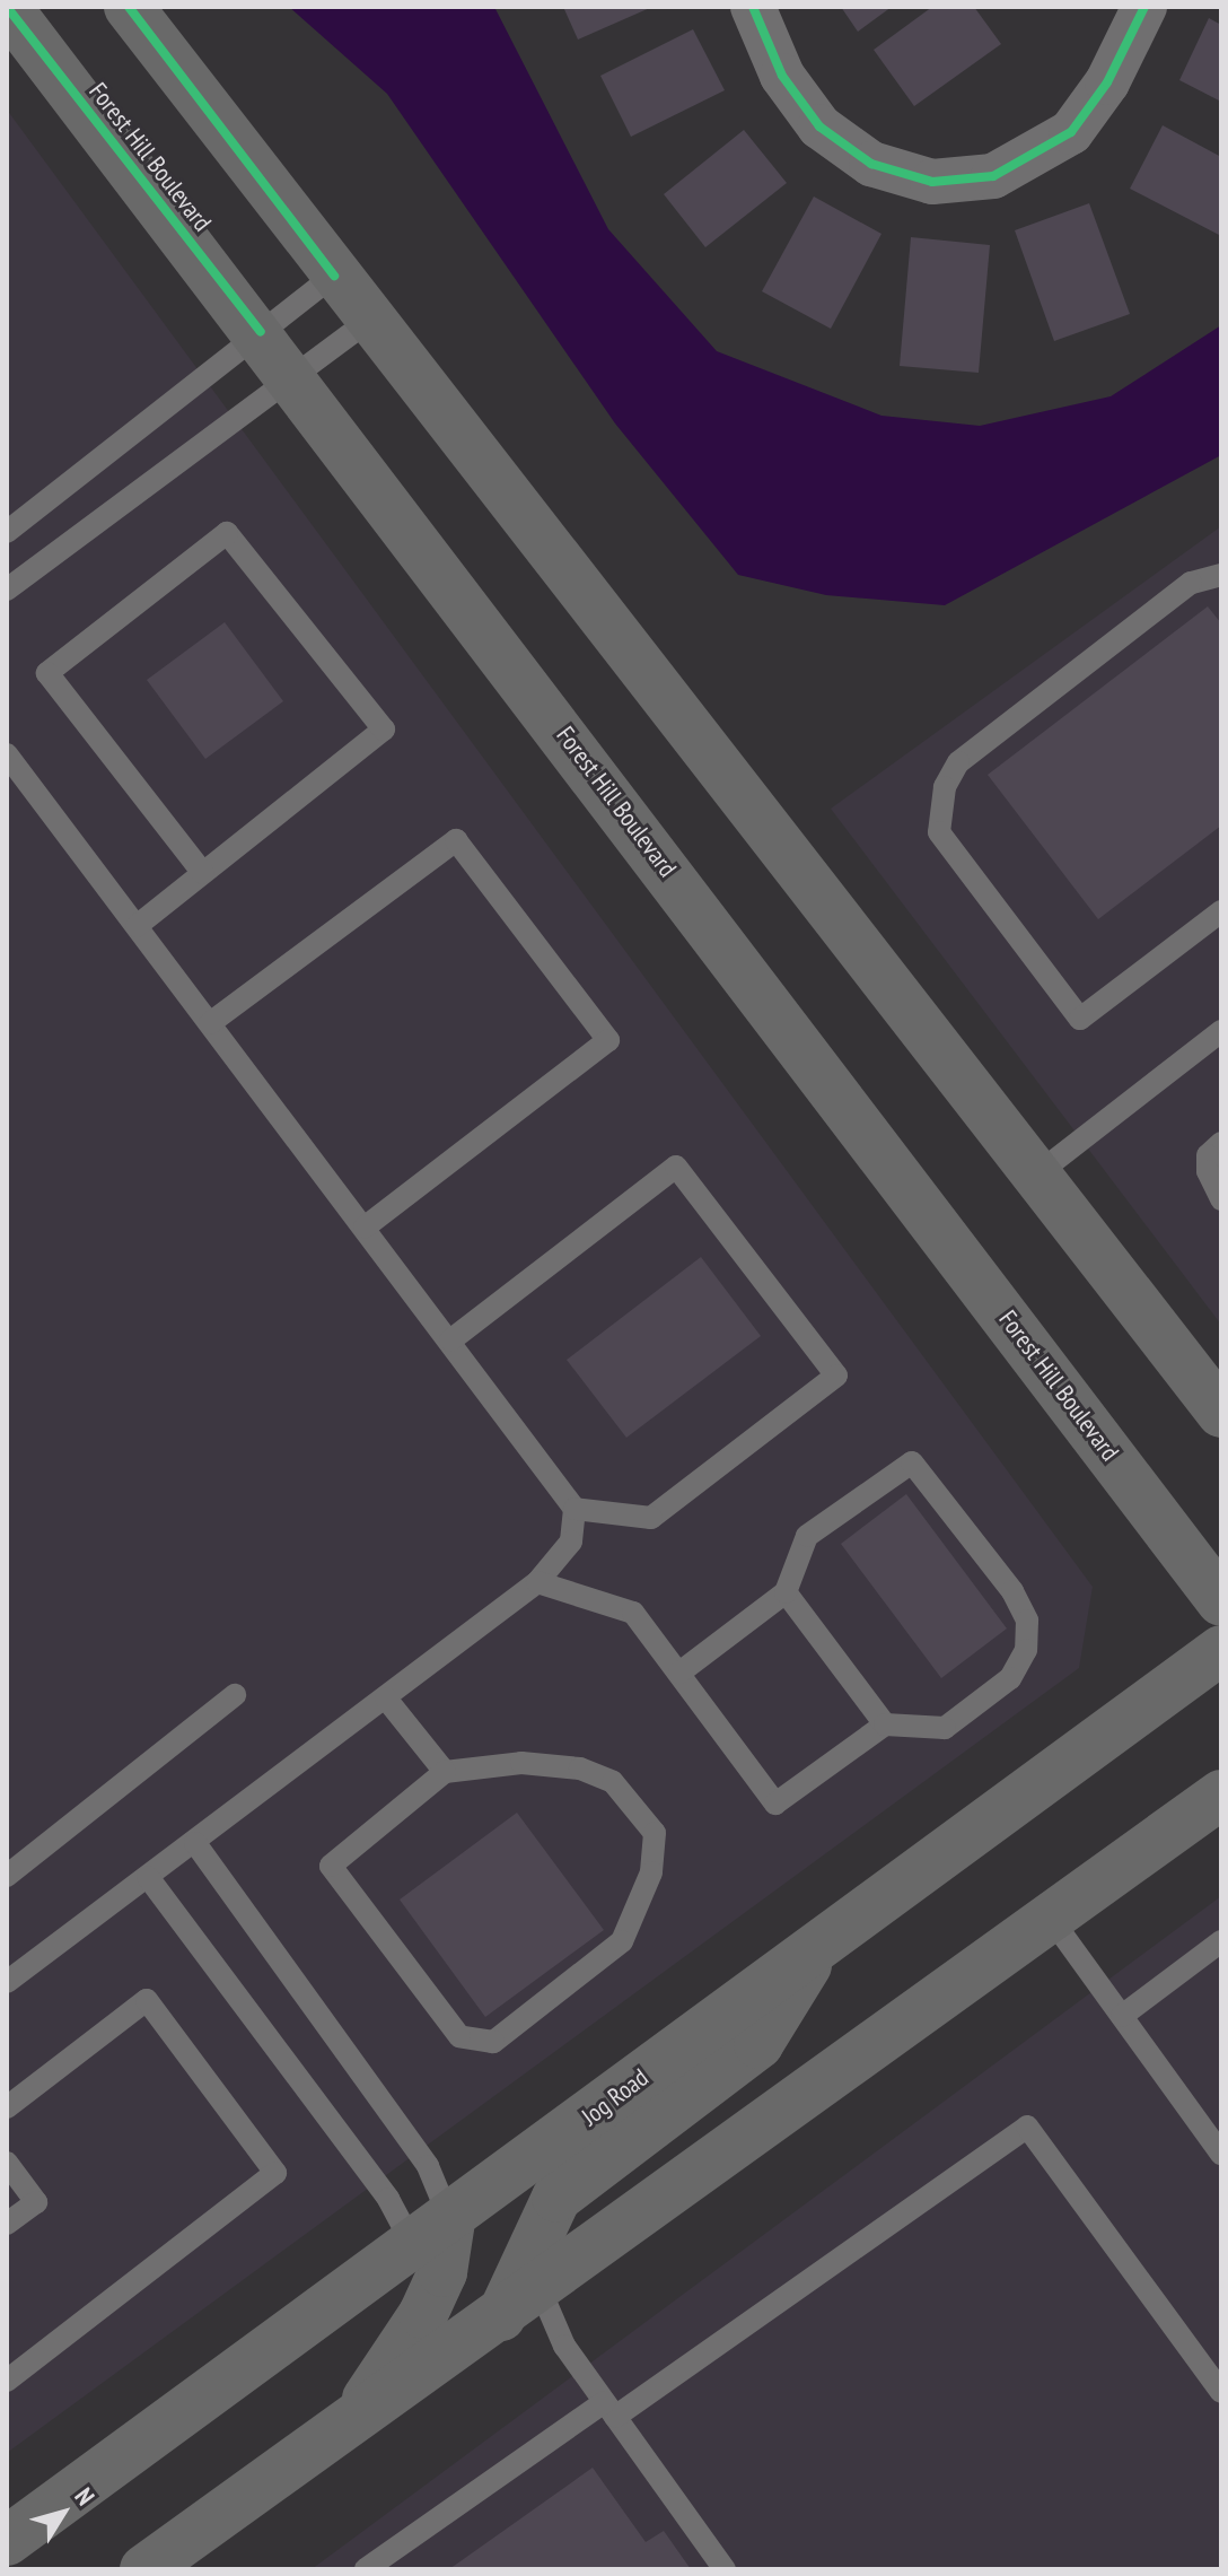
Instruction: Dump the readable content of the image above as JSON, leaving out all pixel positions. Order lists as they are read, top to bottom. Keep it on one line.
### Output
{"streets":{"main road":["Forest Hill Boulevard","Jog Road"]},"north":"top right"}
